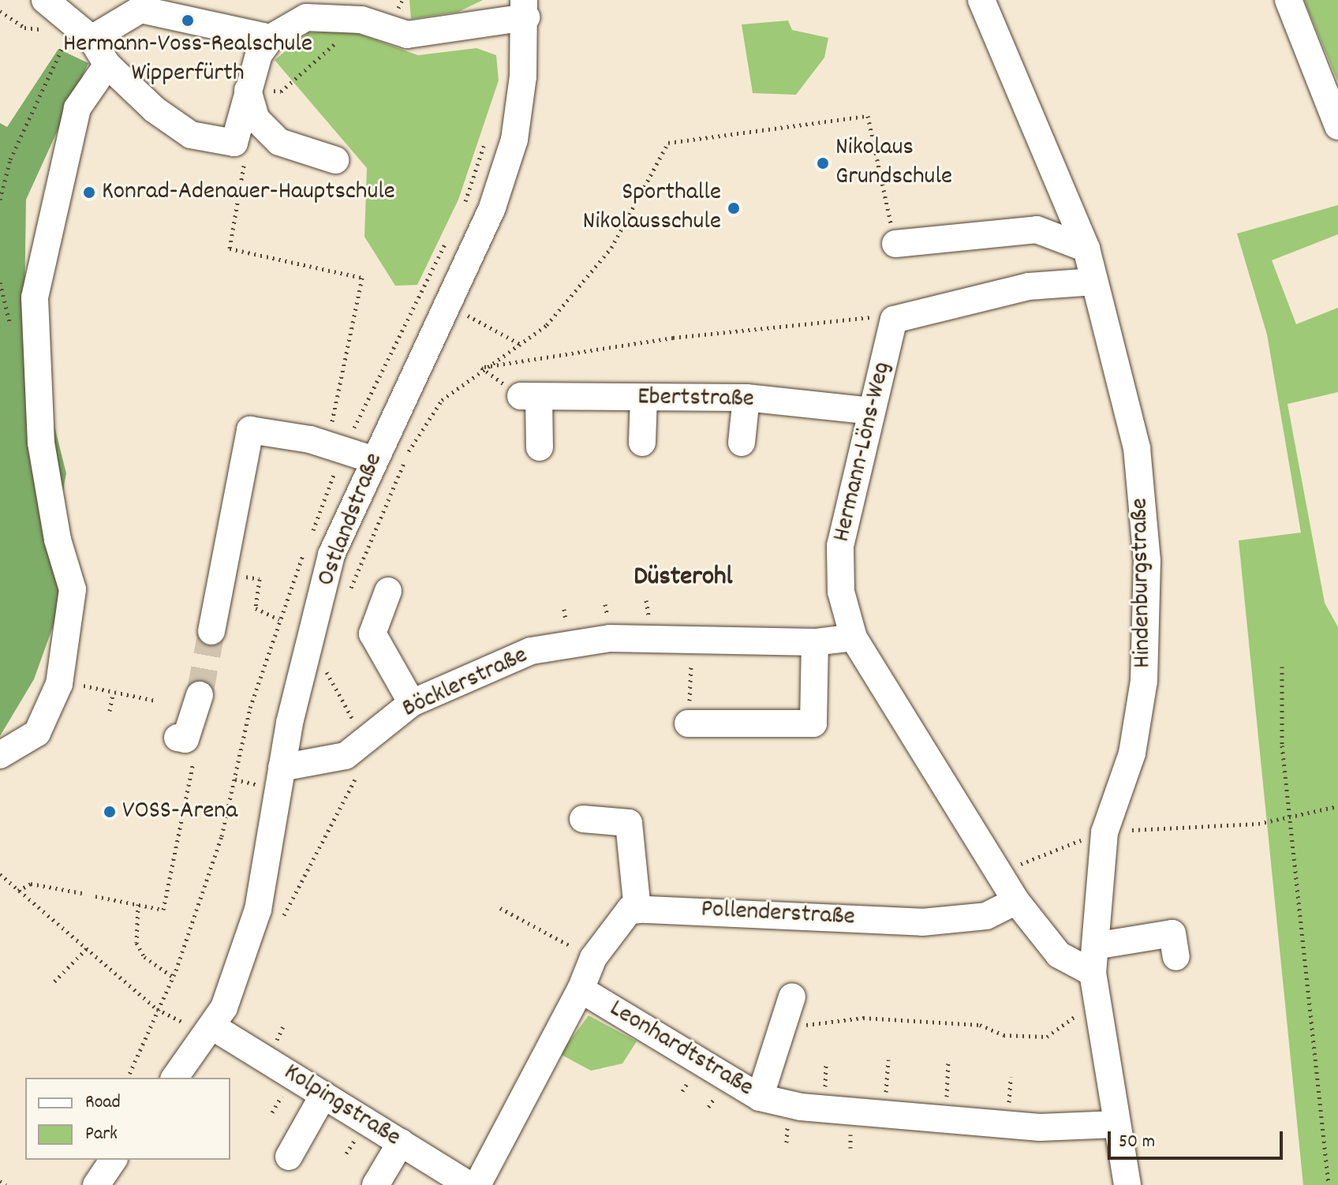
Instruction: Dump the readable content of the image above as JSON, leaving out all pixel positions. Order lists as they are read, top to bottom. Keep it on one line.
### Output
{"streets":{"street":["Ebertstraße","Hermann-Löns-Weg","Ostlandstraße","Hindenburgstraße","Böcklerstraße","Pollenderstraße","Leonhardtstraße","Kolpingstraße"]},"crossings":[["Ebertstraße","Hermann-Löns-Weg"],["Hermann-Löns-Weg","Hindenburgstraße"],["Hermann-Löns-Weg","Böcklerstraße"],["Hermann-Löns-Weg","Pollenderstraße"],["Ostlandstraße","Böcklerstraße"],["Ostlandstraße","Kolpingstraße"],["Hindenburgstraße","Leonhardtstraße"]],"districts":["Düsterohl"],"places":["Hermann-Voss-Realschule Wipperfürth","Nikolaus Grundschule","Konrad-Adenauer-Hauptschule","Sporthalle Nikolausschule","VOSS-Arena"],"legend":["Road","Park"],"scale_bar":"50 m"}
